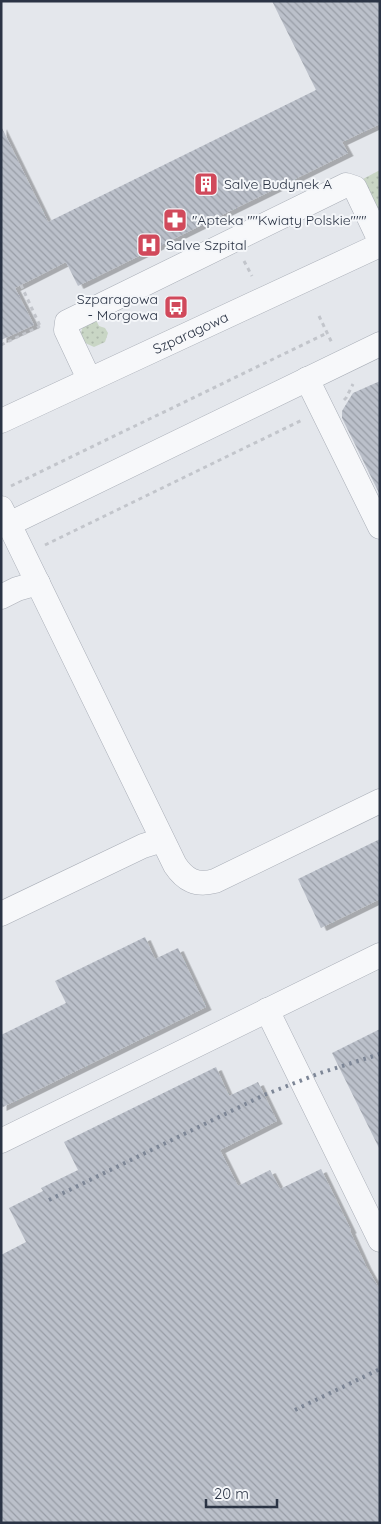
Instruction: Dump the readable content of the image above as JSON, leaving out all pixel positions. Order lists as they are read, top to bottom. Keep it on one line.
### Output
{"streets":{"street":["Szparagowa"]},"places":{"building":["Salve Budynek A"],"pharmacy":["\"Apteka \"\"Kwiaty Polskie\"\"\""],"hospital":["Salve Szpital"],"bus stop":["Szparagowa - Morgowa"]},"scale_bar":"20 m"}
